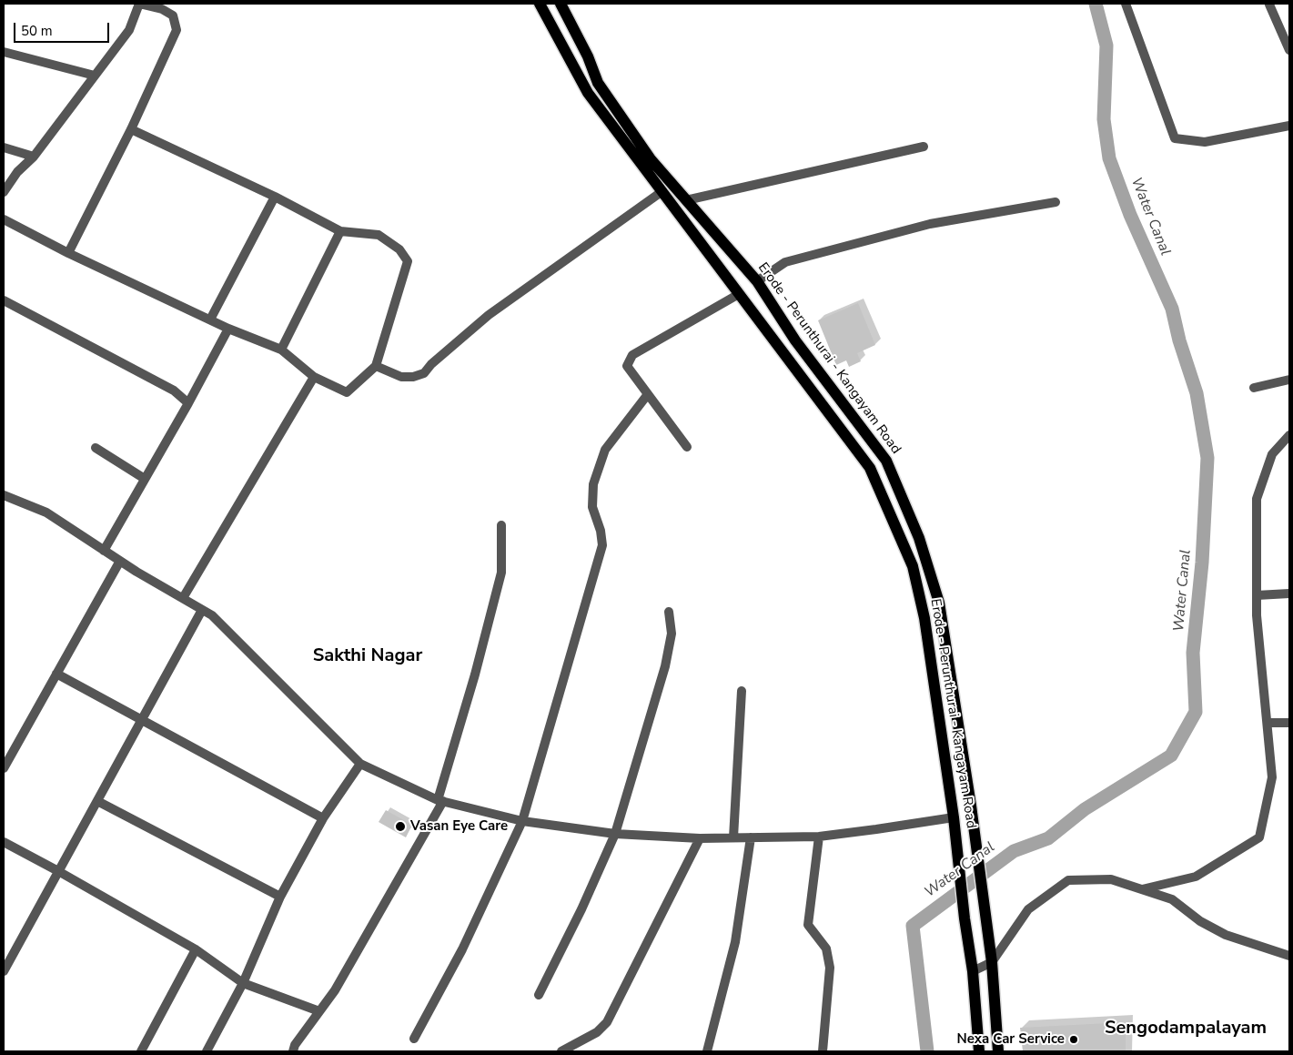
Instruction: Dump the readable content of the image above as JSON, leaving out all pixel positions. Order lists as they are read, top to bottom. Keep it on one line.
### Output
{"streets":{"main road":["Erode - Perunthurai - Kangayam Road"]},"districts":["Sakthi Nagar","Sengodampalayam"],"water":["Water Canal"],"places":["Vasan Eye Care","Nexa Car Service"],"scale_bar":"50 m"}
